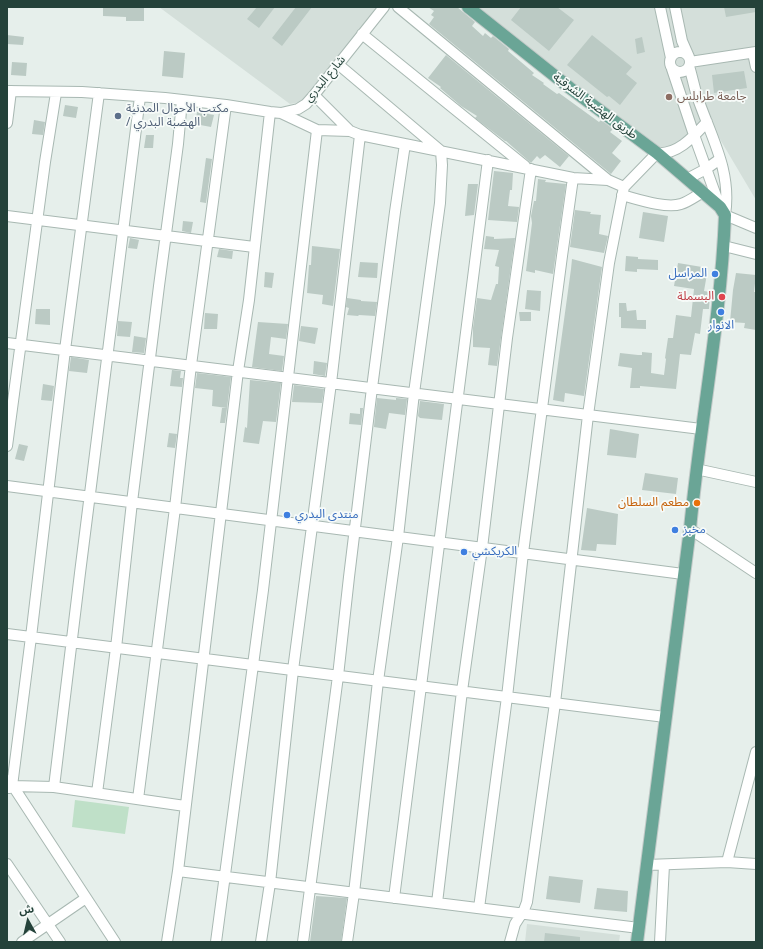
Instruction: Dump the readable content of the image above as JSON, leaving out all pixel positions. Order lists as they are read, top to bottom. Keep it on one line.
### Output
{"streets":{"main road":["طريق الهضبة الشرقية"],"street":["شارع البدري"]},"places":["جامعة طرابلس","مكتب الأحوال المدنية / الهضبة البدري","المراسل","البسملة","الانوار","مطعم السلطان","منتدى البدري","مخبز","الكريكشي"],"north":"top"}
